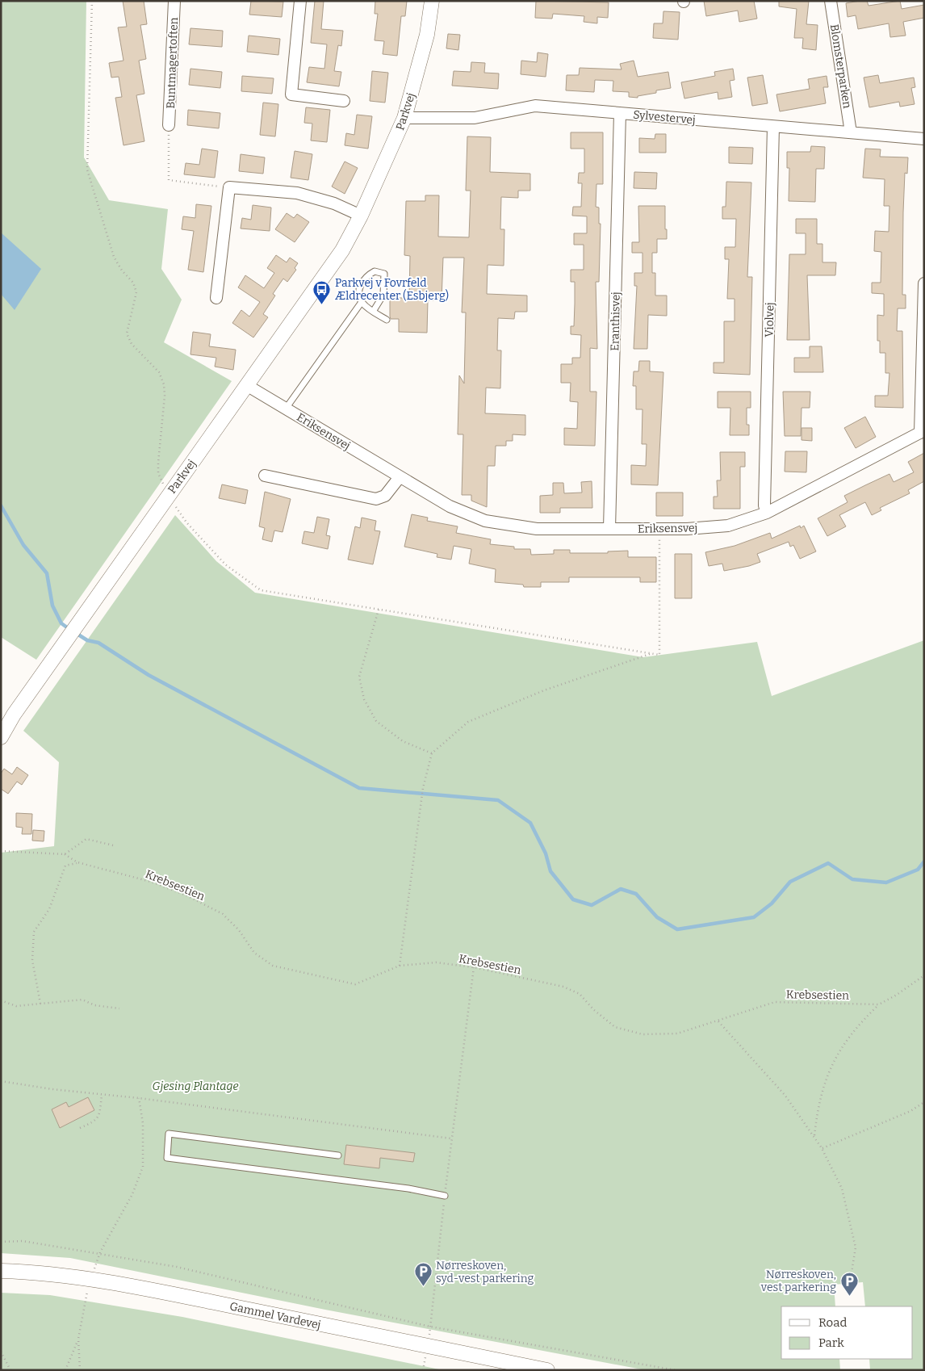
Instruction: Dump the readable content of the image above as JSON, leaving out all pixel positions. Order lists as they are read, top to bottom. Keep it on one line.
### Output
{"streets":{"street":["Buntmagertoften","Blomsterparken","Parkvej","Sylvestervej","Violvej","Eranthisvej","Eriksensvej","Gammel Vardevej"],"path":["Krebsestien"]},"crossings":[["Blomsterparken","Sylvestervej"],["Parkvej","Sylvestervej"],["Parkvej","Eriksensvej"],["Sylvestervej","Violvej"],["Sylvestervej","Eranthisvej"],["Violvej","Eriksensvej"],["Eranthisvej","Eriksensvej"]],"parks":["Gjesing Plantage"],"places":{"bus stop":["Parkvej v Fovrfeld Ældrecenter (Esbjerg)"],"parking":["Nørreskoven, syd-vest parkering","Nørreskoven, vest parkering"]},"legend":["Road","Park"]}
